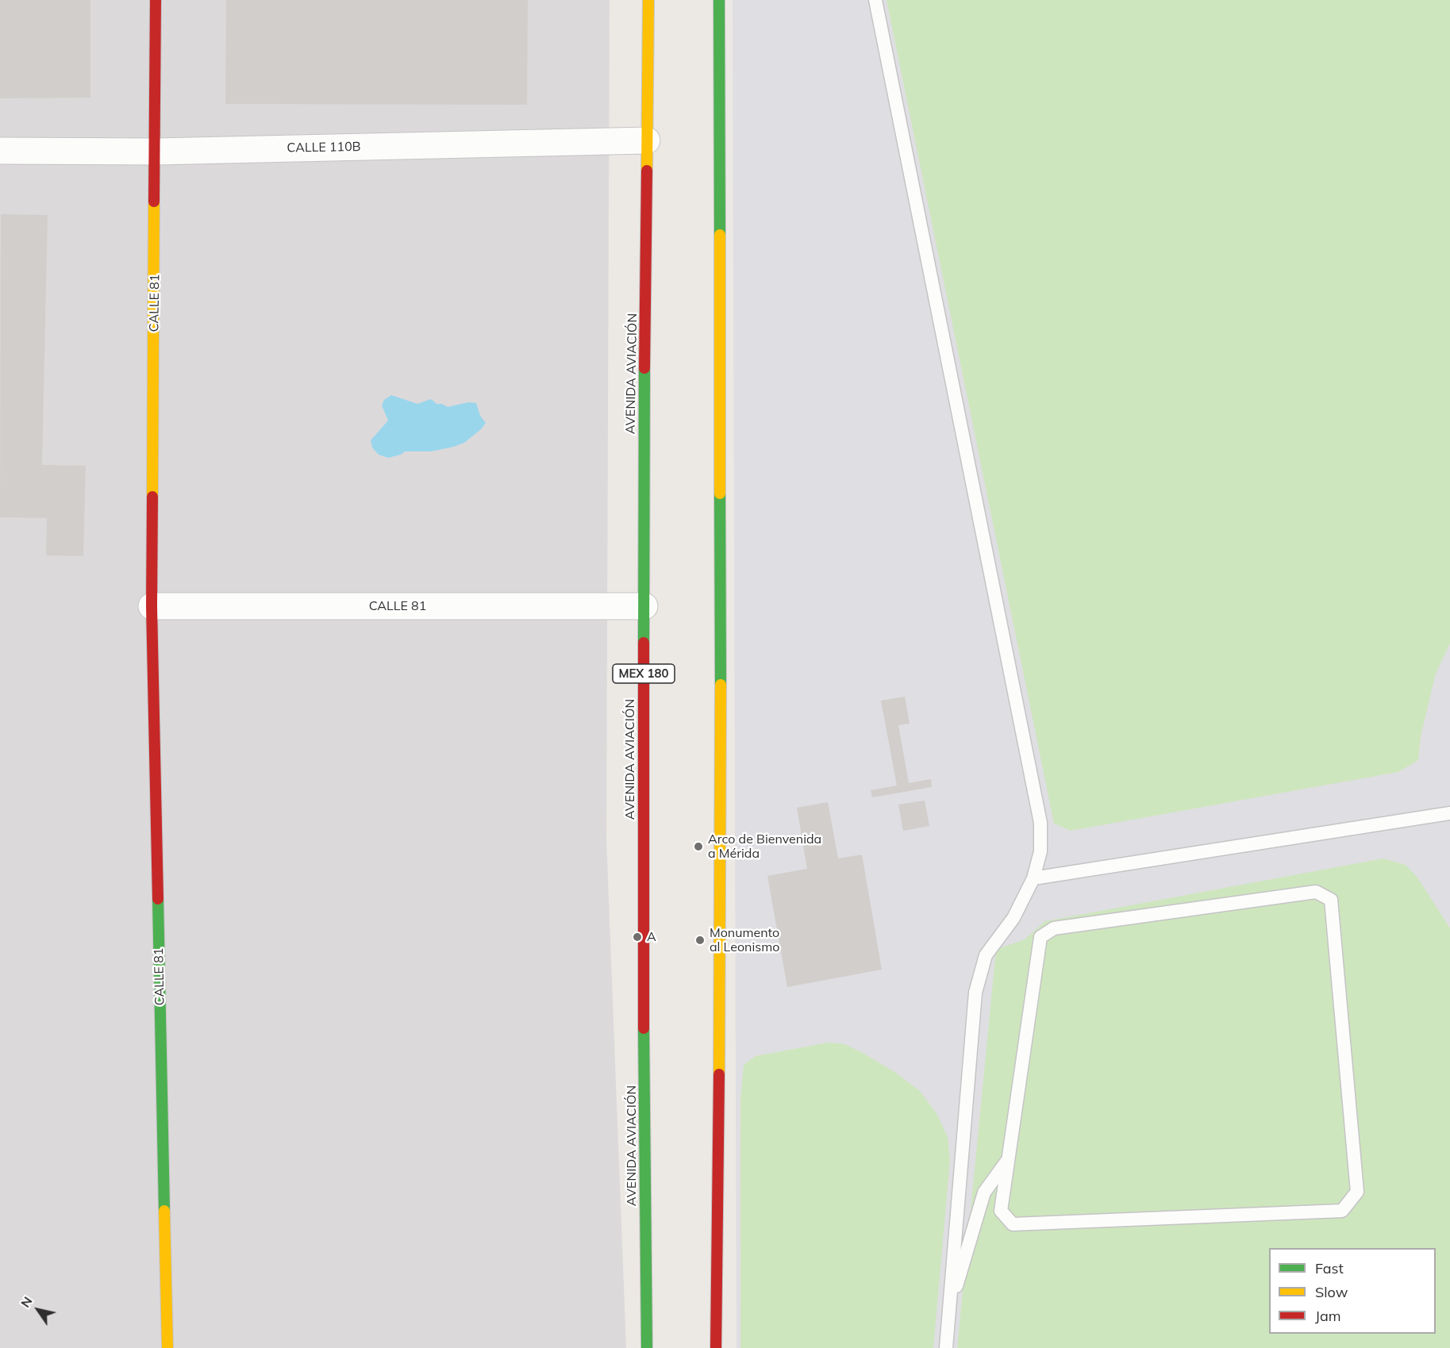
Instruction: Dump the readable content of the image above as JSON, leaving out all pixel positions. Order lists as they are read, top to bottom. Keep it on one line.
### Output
{"streets":{"main road":["CALLE 81","AVENIDA AVIACIÓN","MEX 180"],"street":["CALLE 110B"]},"crossings":[["CALLE 110B","CALLE 81"],["CALLE 110B","AVENIDA AVIACIÓN"],["CALLE 81","AVENIDA AVIACIÓN"]],"places":["Arco de Bienvenida a Mérida","A","Monumento al Leonismo"],"legend":["Fast","Slow","Jam"],"north":"top left"}
